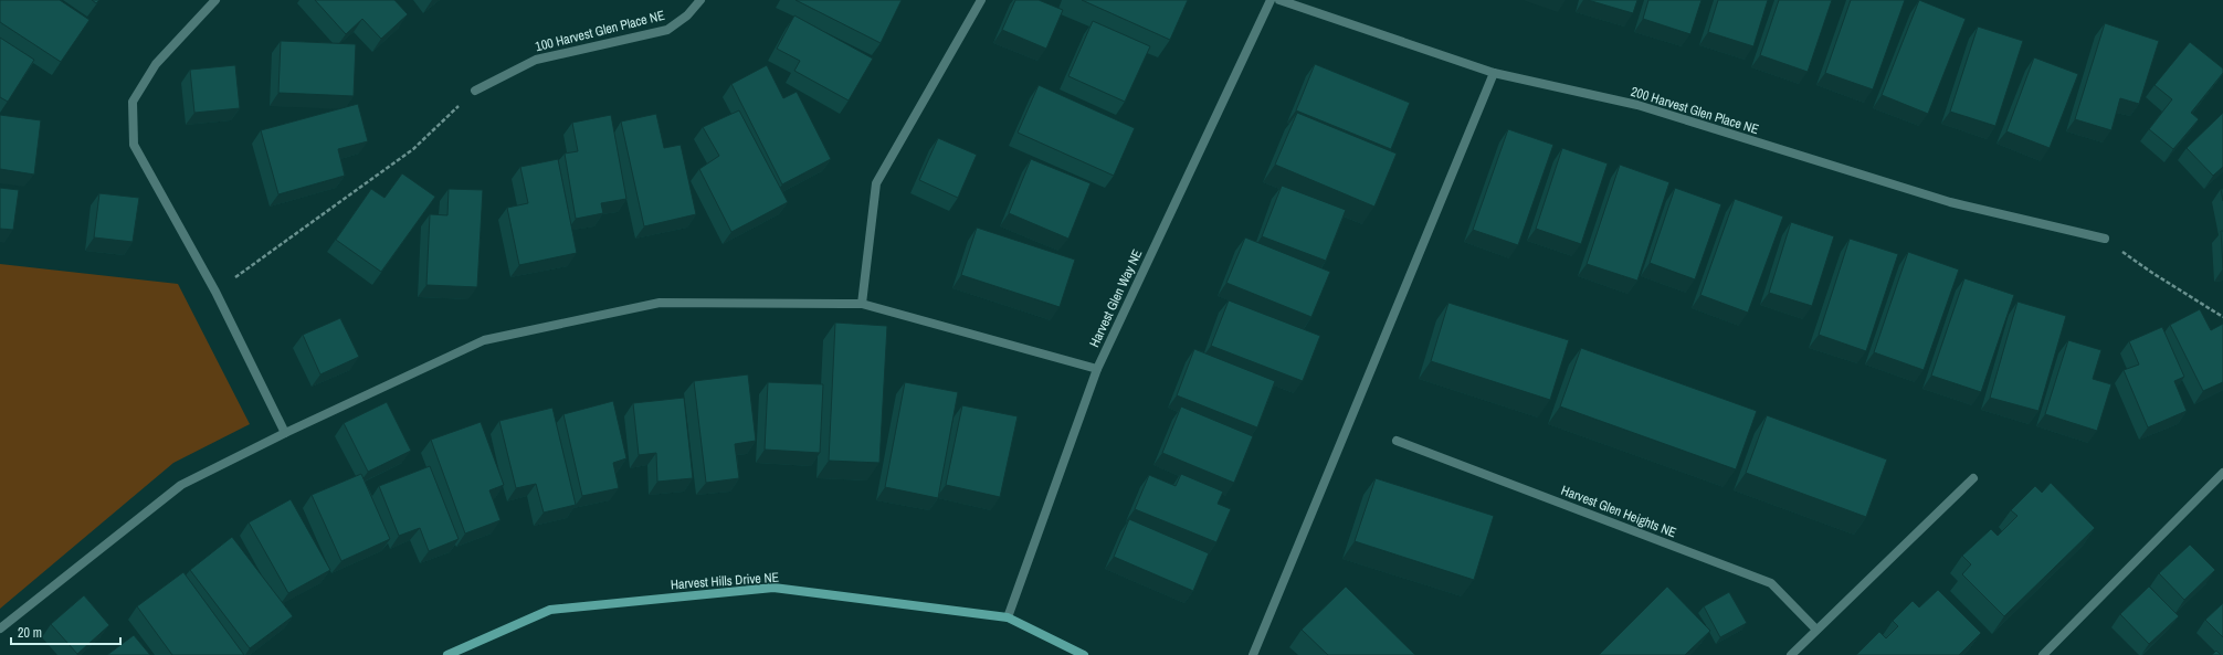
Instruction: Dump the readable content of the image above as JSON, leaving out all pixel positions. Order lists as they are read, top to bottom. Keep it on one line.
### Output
{"streets":{"street":["100 Harvest Glen Place NE","200 Harvest Glen Place NE","Harvest Glen Way NE","Harvest Glen Heights NE","Harvest Hills Drive NE"]},"crossings":[["Harvest Glen Way NE","Harvest Hills Drive NE"]],"scale_bar":"20 m"}
